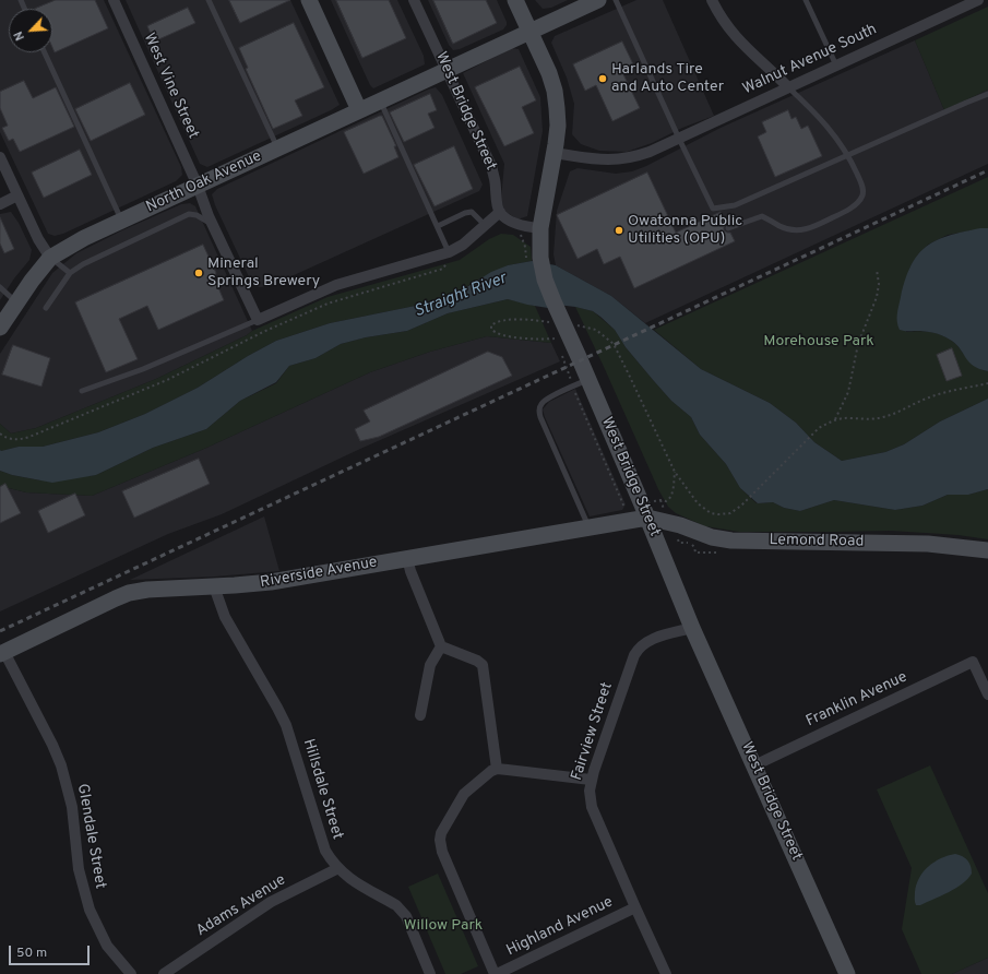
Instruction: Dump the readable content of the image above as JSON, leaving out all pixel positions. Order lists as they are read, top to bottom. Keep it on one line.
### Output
{"streets":{"main road":["West Bridge Street","North Oak Avenue","Lemond Road","Riverside Avenue"],"street":["Walnut Avenue South","West Vine Street","Franklin Avenue","Fairview Street","Hillsdale Street","Glendale Street","Adams Avenue","Highland Avenue"]},"crossings":[["Walnut Avenue South","West Bridge Street"],["West Vine Street","North Oak Avenue"],["West Bridge Street","North Oak Avenue"],["West Bridge Street","Lemond Road"],["West Bridge Street","Riverside Avenue"],["West Bridge Street","Franklin Avenue"],["West Bridge Street","Fairview Street"],["Lemond Road","Riverside Avenue"],["Riverside Avenue","Hillsdale Street"],["Riverside Avenue","Glendale Street"],["Fairview Street","Highland Avenue"],["Hillsdale Street","Adams Avenue"]],"water":["Straight River"],"parks":["Morehouse Park","Willow Park"],"places":["Harlands Tire and Auto Center","Owatonna Public Utilities (OPU)","Mineral Springs Brewery"],"scale_bar":"50 m","north":"bottom left"}
